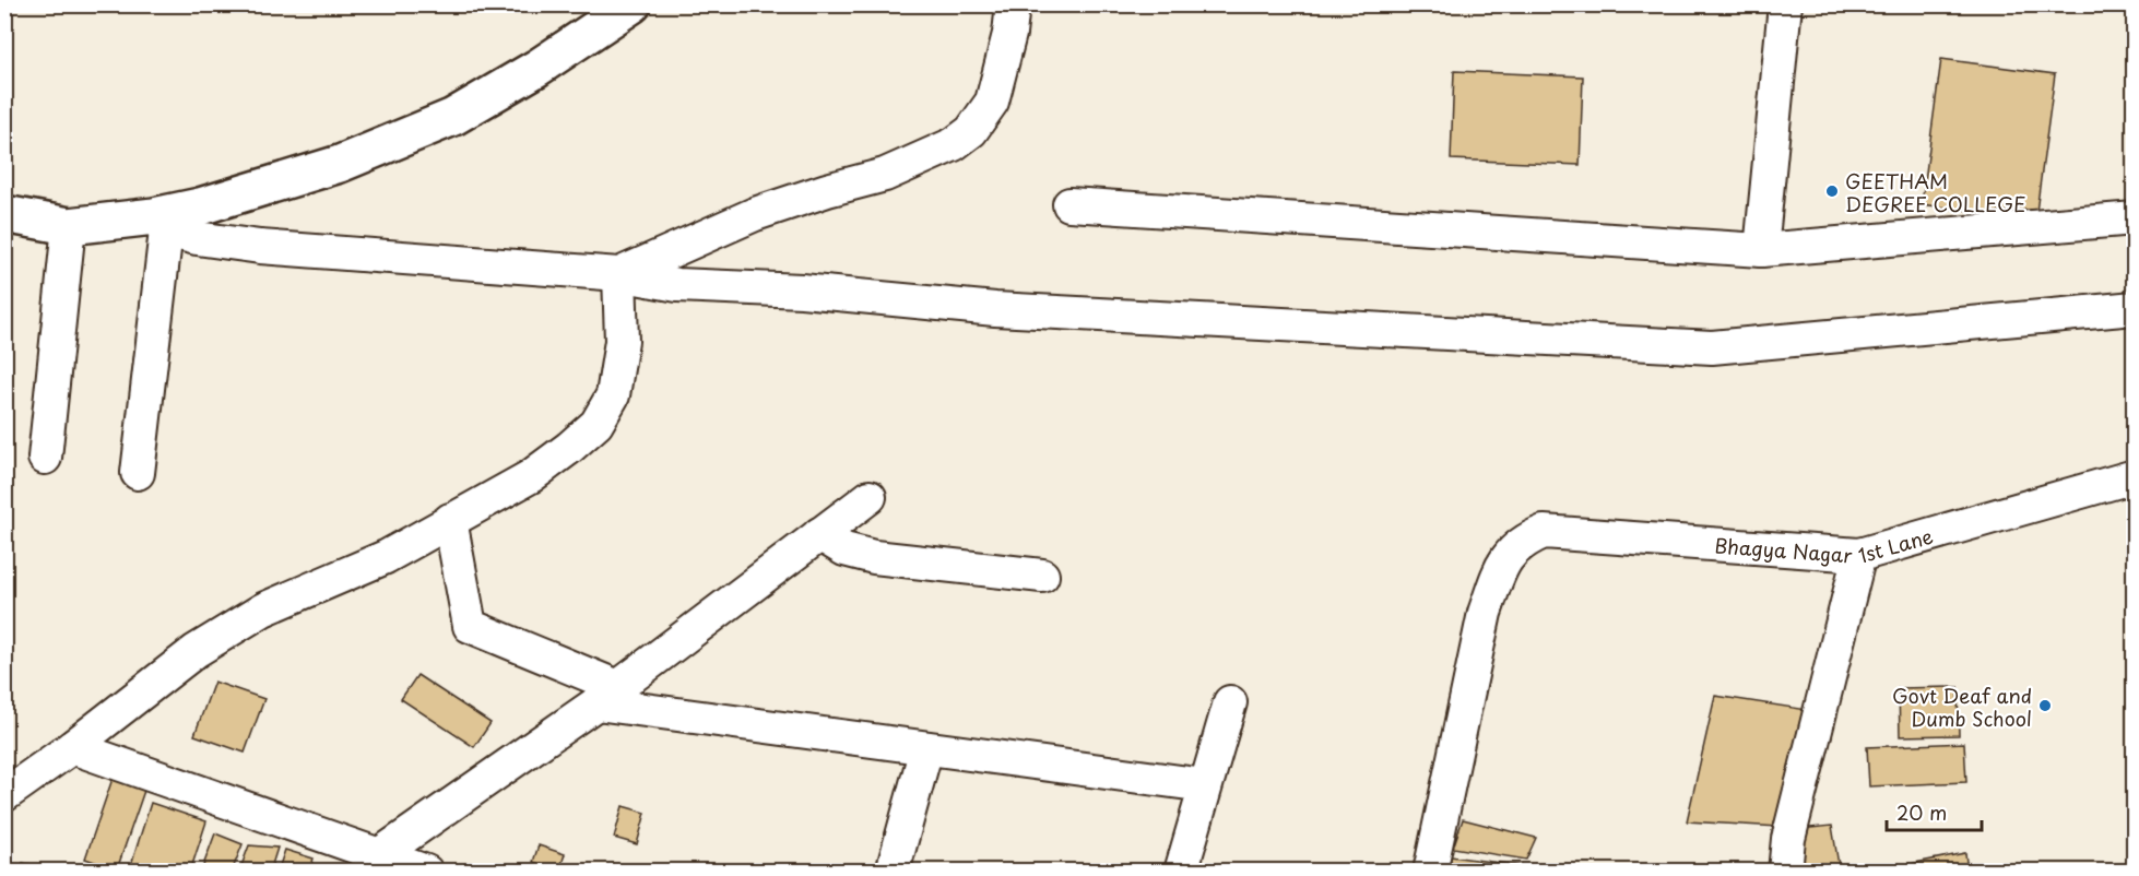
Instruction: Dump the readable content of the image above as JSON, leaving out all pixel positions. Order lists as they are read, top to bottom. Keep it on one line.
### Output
{"streets":{"street":["Bhagya Nagar 1st Lane"]},"places":["GEETHAM DEGREE COLLEGE","Govt Deaf and Dumb School"],"scale_bar":"20 m"}
